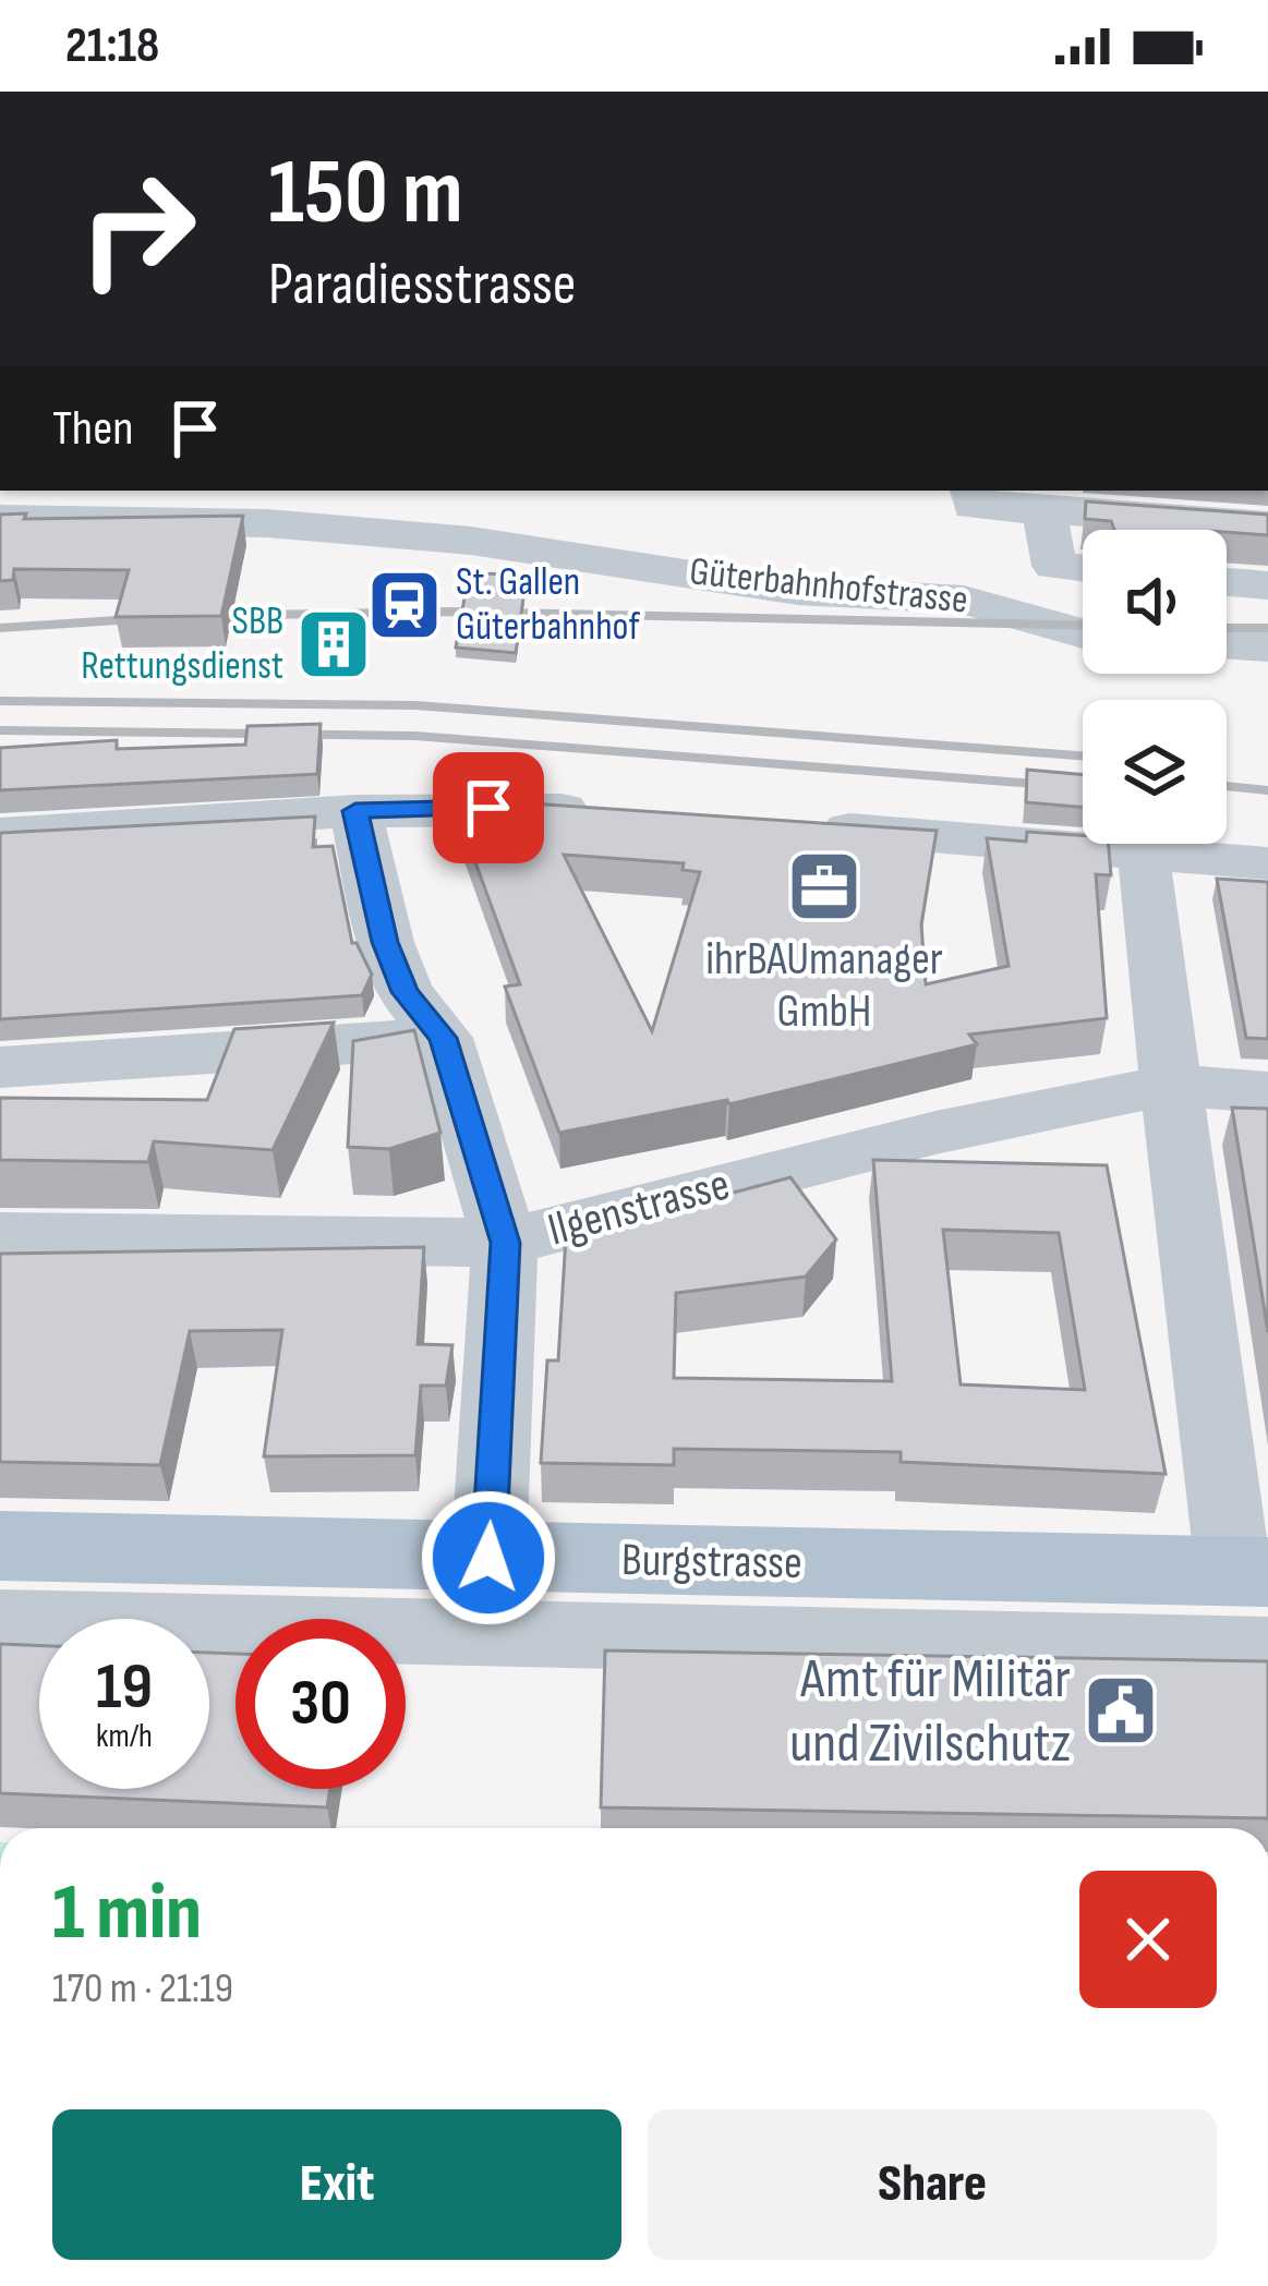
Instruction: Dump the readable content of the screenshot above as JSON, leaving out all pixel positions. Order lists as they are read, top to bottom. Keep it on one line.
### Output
{"streets":{"main road":["Burgstrasse"],"street":["Güterbahnhofstrasse","Ilgenstrasse"]},"places":{"station":["St. Gallen Güterbahnhof"],"building":["SBB Rettungsdienst"],"office":["ihrBAUmanager GmbH"],"public building":["Amt für Militär und Zivilschutz"]},"page":{"status":"21:18","turn":["150 m","Paradiesstrasse"],"then":"Then","speed":"19 km/h","limit":"30","heading":["1 min","170 m · 21:19"],"buttons":["Exit","Share"]}}
